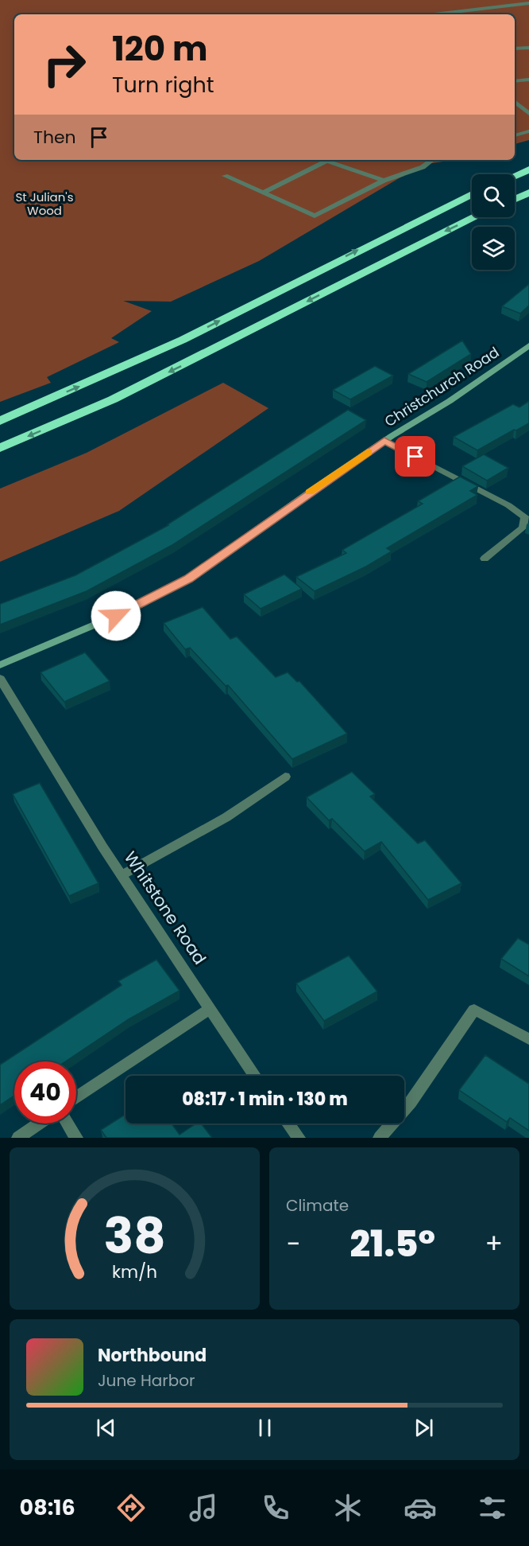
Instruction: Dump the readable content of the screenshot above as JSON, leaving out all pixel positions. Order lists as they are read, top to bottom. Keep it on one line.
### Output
{"streets":{"street":["Christchurch Road","Whitstone Road"]},"parks":["St Julian's Wood"],"page":{"turn":["120 m","Turn right"],"then":"Then","limit":"40","trip":"08:17 · 1 min · 130 m","tile":"Climate","heat":["−","21.5°","+"],"song":["Northbound","June Harbor"],"tabs":"08:16","gauge":["38","km/h"]}}
